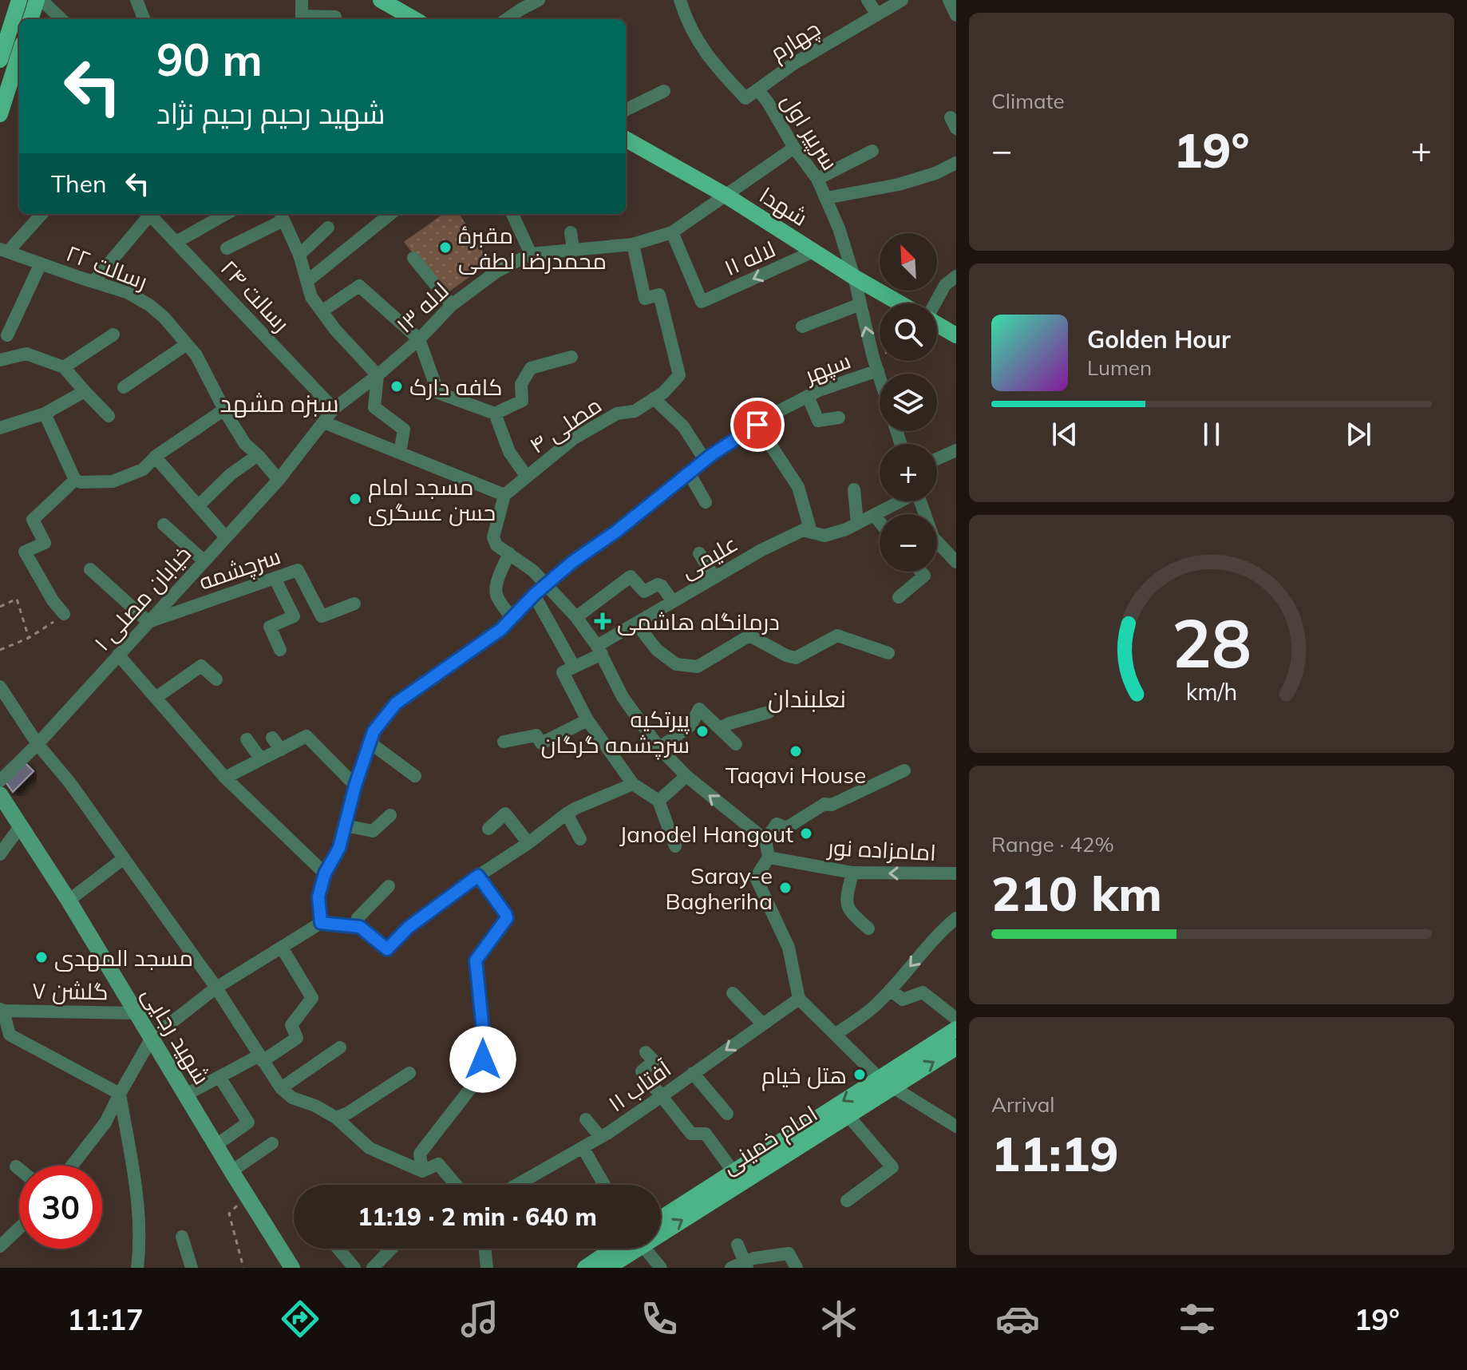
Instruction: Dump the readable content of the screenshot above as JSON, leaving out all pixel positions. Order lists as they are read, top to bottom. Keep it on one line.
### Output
{"streets":{"main road":["شهدا","شهید رجایی","امام خمینی"],"street":["چهارم","سرپیر اول","۱۱ لاله","۲۲ رسالت","۲۴ رسالت","لاله ۱۳","سپهر","۴ مصلی","علیمی","سرچشمه","خیابان مصلی ۱","امامزاده نور","۷ گلشن","آفتاب ۱۱"]},"crossings":[["چهارم","سرپیر اول"],["سرپیر اول","شهدا"],["سرپیر اول","لاله ۱۳"],["سرپیر اول","سپهر"],["شهدا","۱۱ لاله"],["شهدا","لاله ۱۳"],["۱۱ لاله","لاله ۱۳"],["۲۲ رسالت","خیابان مصلی ۱"],["۲۴ رسالت","لاله ۱۳"],["لاله ۱۳","۴ مصلی"],["لاله ۱۳","خیابان مصلی ۱"],["سرچشمه","خیابان مصلی ۱"],["۷ گلشن","شهید رجایی"]],"one_way":["امامزاده نور"],"districts":["سبزه مشهد","نعلبندان"],"places":{"other":["مقبرهٔ محمدرضا لطفی","کافه دارک","مسجد امام حسن عسگری","پیرتکیه سرچشمه گرگان","Taqavi House","Janodel Hangout","Saray-e Bagheriha","مسجد المهدی","هتل خیام"],"health":["درمانگاه هاشمی"]},"north":"top left","page":{"tile":["Climate",["Range · 42%","210 km"],["Arrival","11:19"]],"turn":["90 m","شهید رحیم رحیم نژاد"],"heat":["−","19°","+"],"then":"Then","map_buttons":["+","−"],"song":["Golden Hour","Lumen"],"limit":"30","trip":"11:19 · 2 min · 640 m","tabs":["11:17","19°"],"gauge":["28","km/h"]}}
